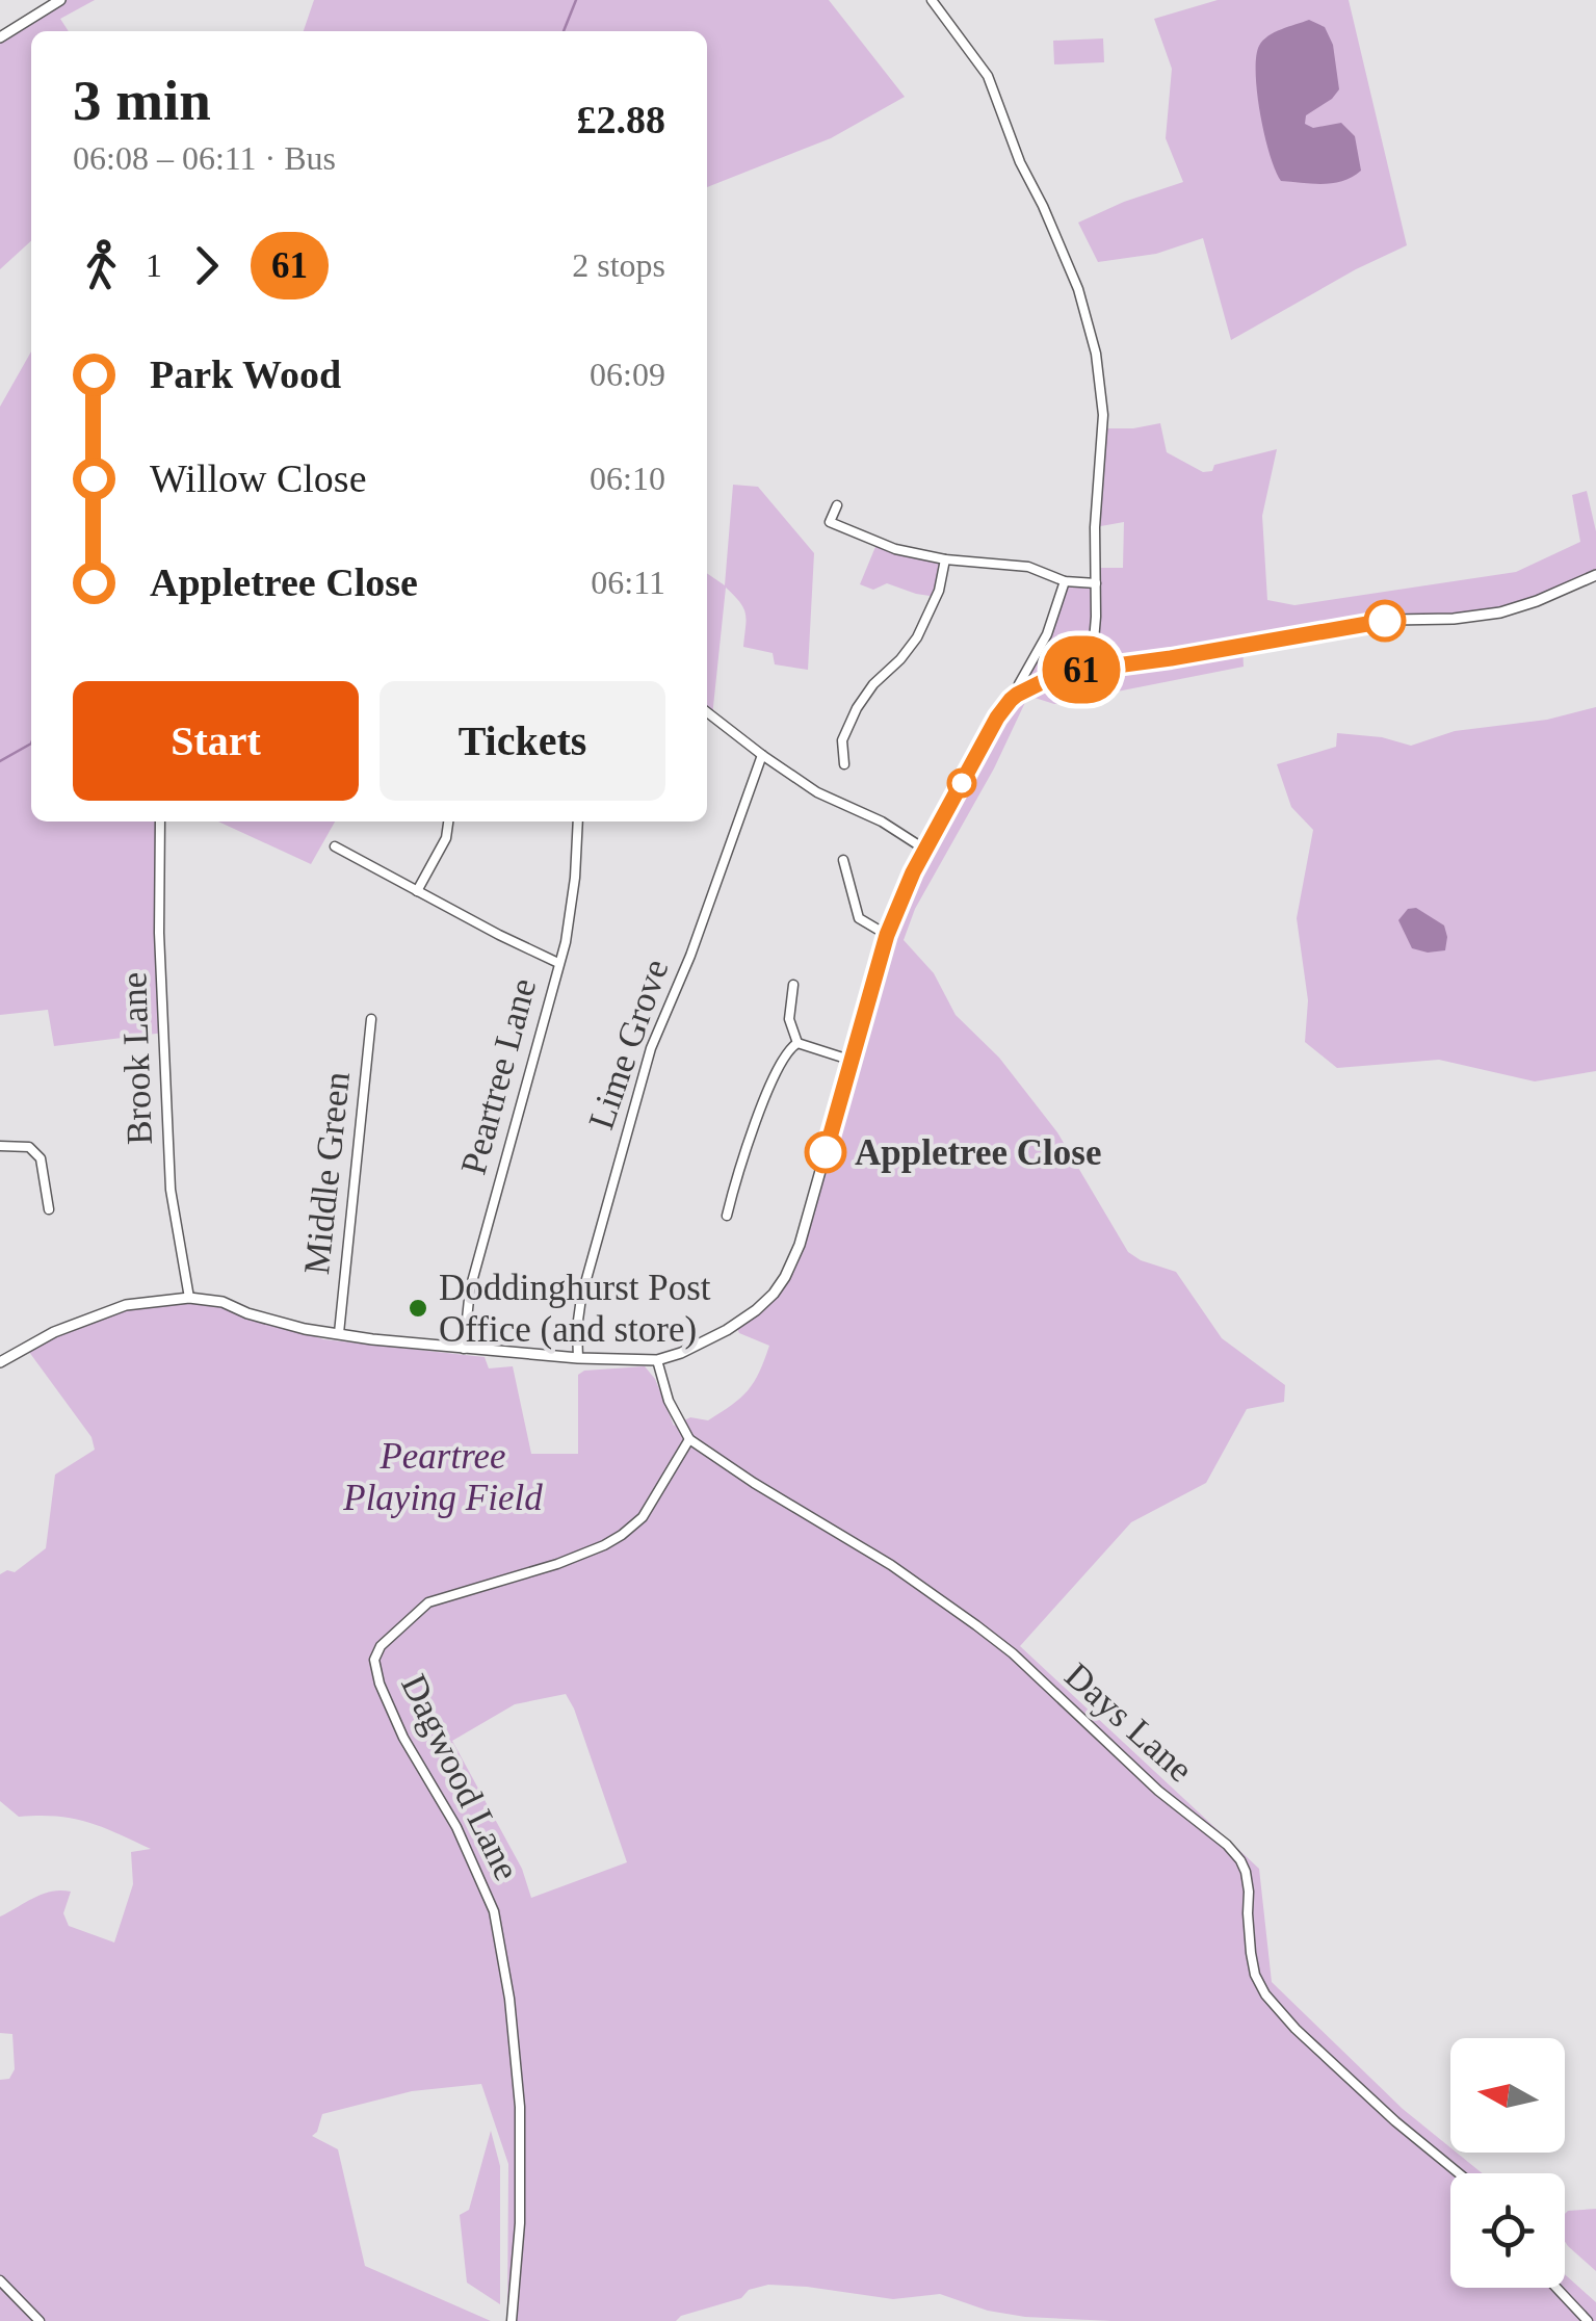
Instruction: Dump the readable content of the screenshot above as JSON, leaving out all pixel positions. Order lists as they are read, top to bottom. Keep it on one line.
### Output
{"streets":{"street":["Lime Grove","Brook Lane","Peartree Lane","Middle Green","Days Lane","Dagwood Lane"]},"crossings":[["Days Lane","Dagwood Lane"]],"parks":["Peartree Playing Field"],"places":["Appletree Close","Doddinghurst Post Office (and store)"],"lines":["bus line 61"],"north":"left","page":{"on_map":"61","heading":["3 min","06:08 – 06:11 · Bus","£2.88"],"legs":["1","61","2 stops"],"list":[{"name":"Park Wood","value":"06:09"},{"name":"Willow Close","value":"06:10"},{"name":"Appletree Close","value":"06:11"}],"buttons":["Start","Tickets"]}}
